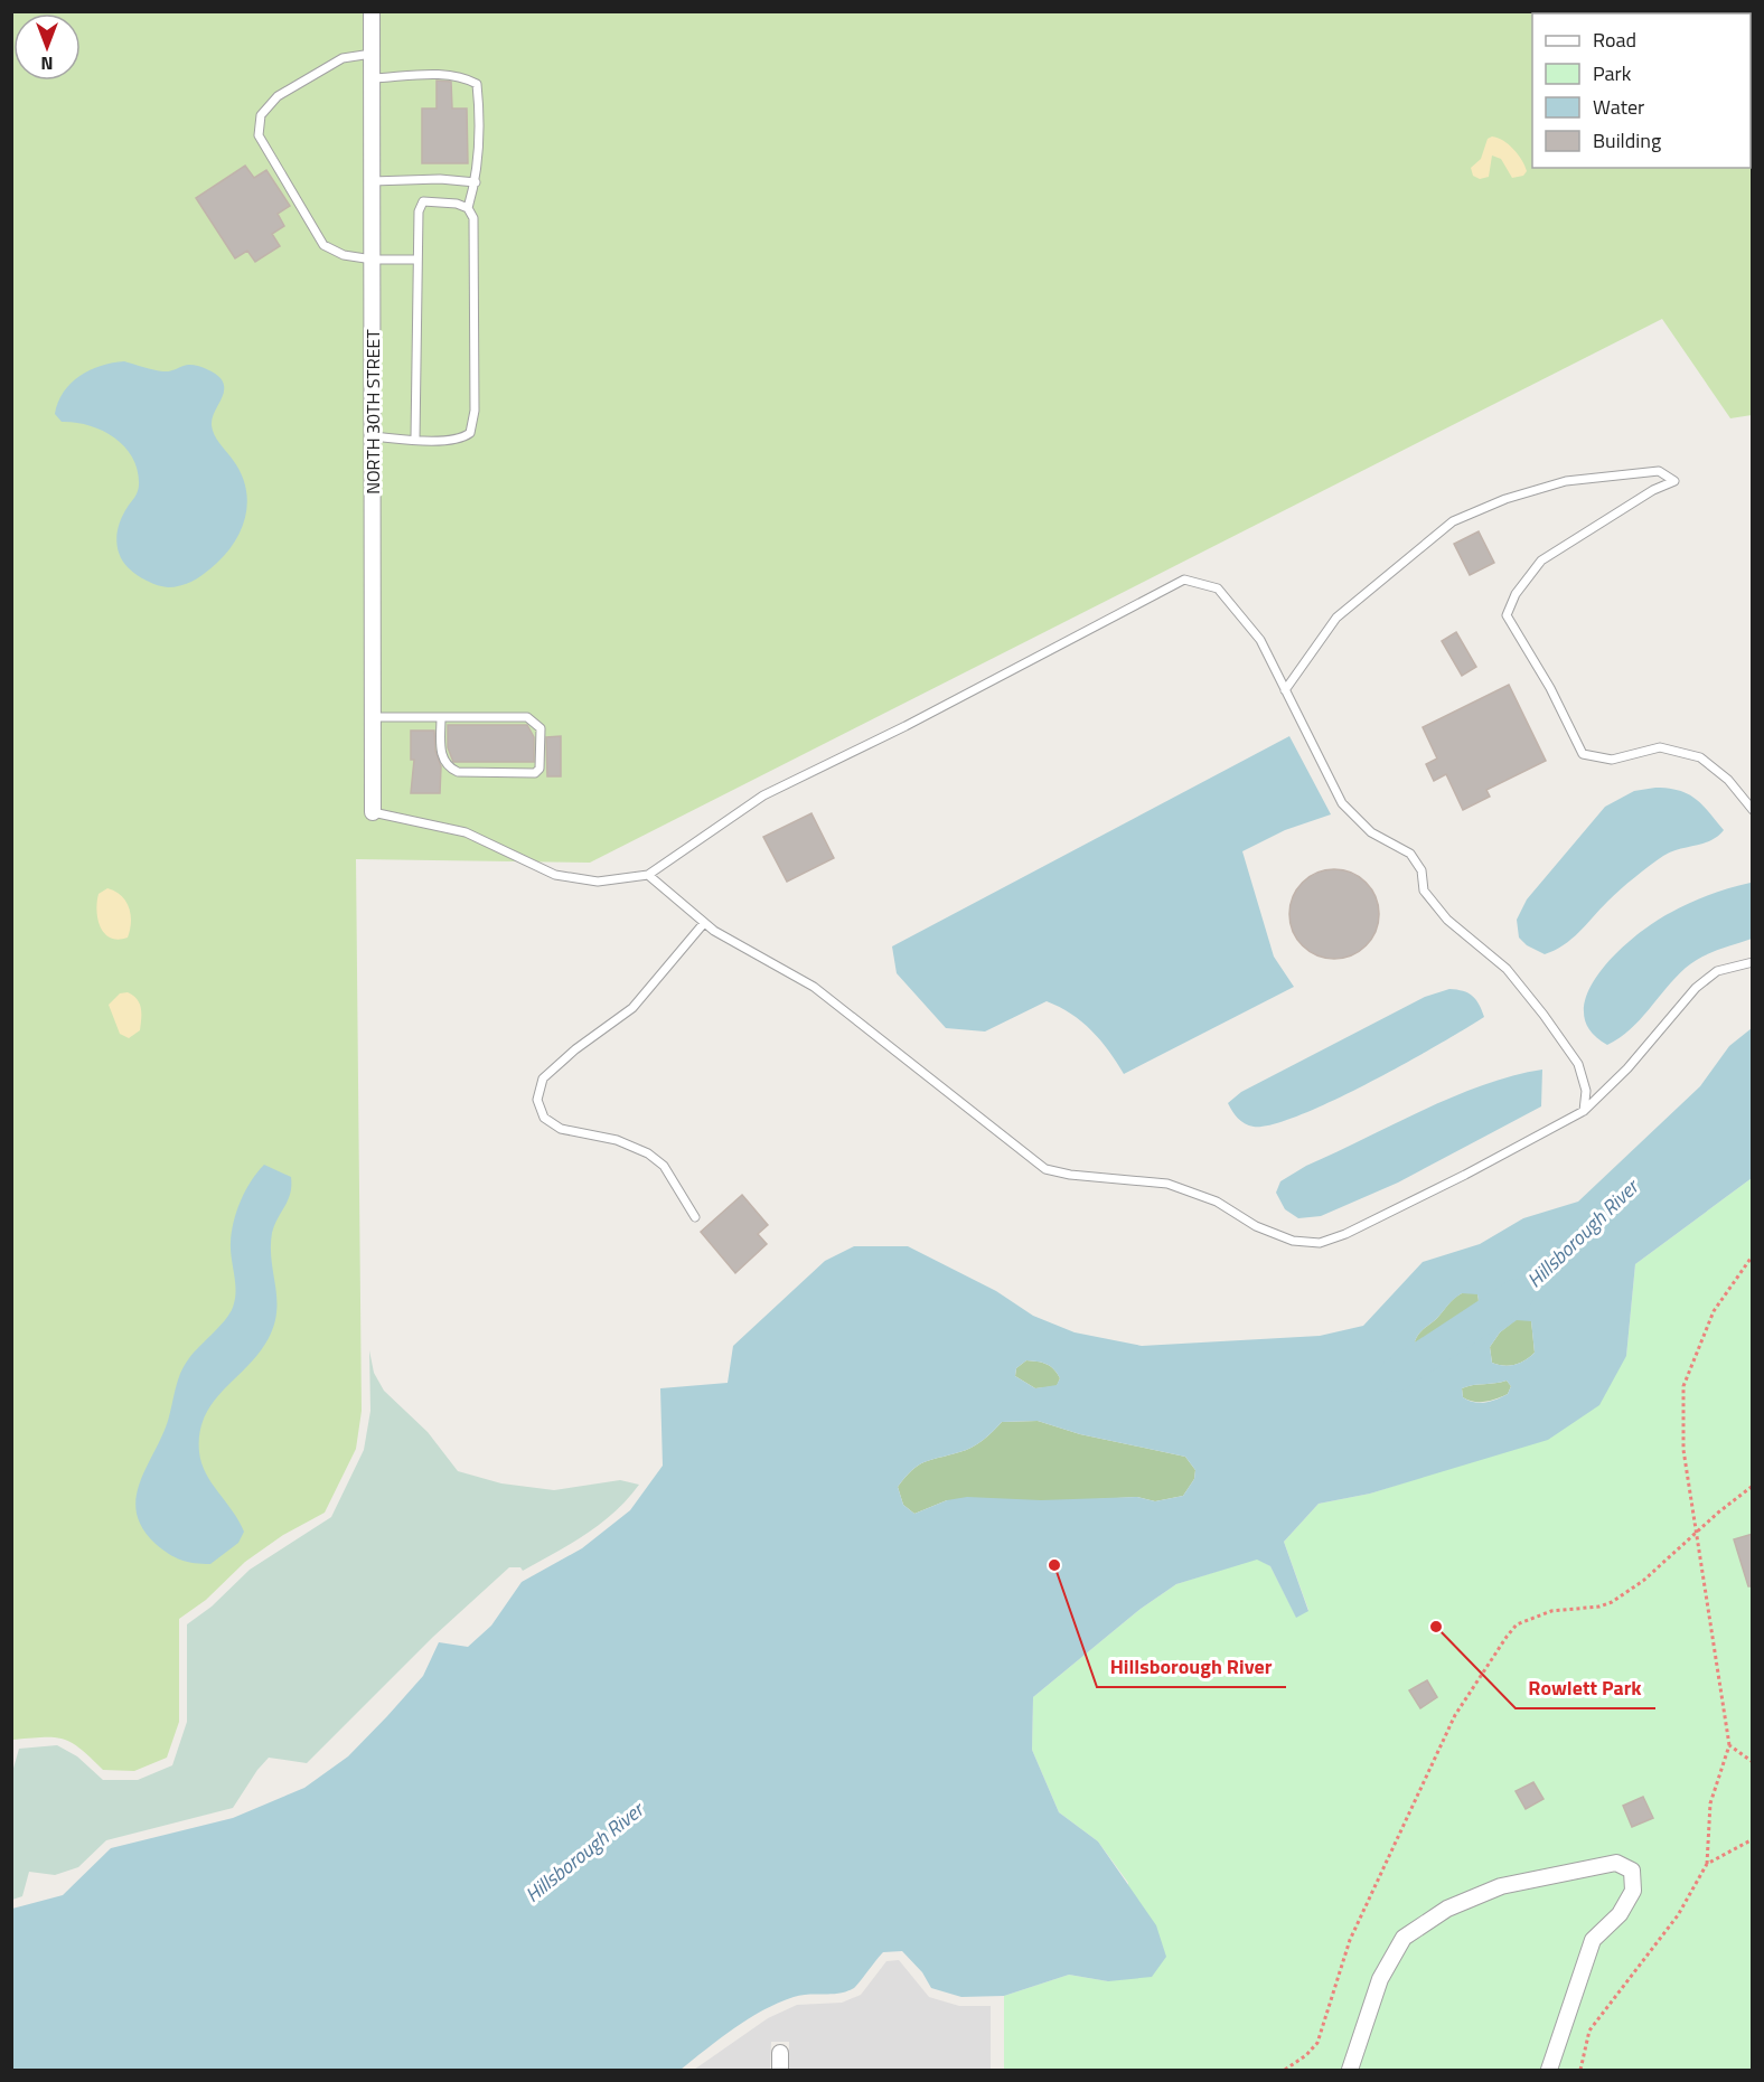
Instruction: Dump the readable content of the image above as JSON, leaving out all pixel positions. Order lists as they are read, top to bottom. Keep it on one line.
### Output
{"streets":{"street":["NORTH 30TH STREET"]},"water":["Hillsborough River"],"places":["Hillsborough River","Rowlett Park"],"legend":["Road","Park","Water","Building"],"north":"bottom"}
